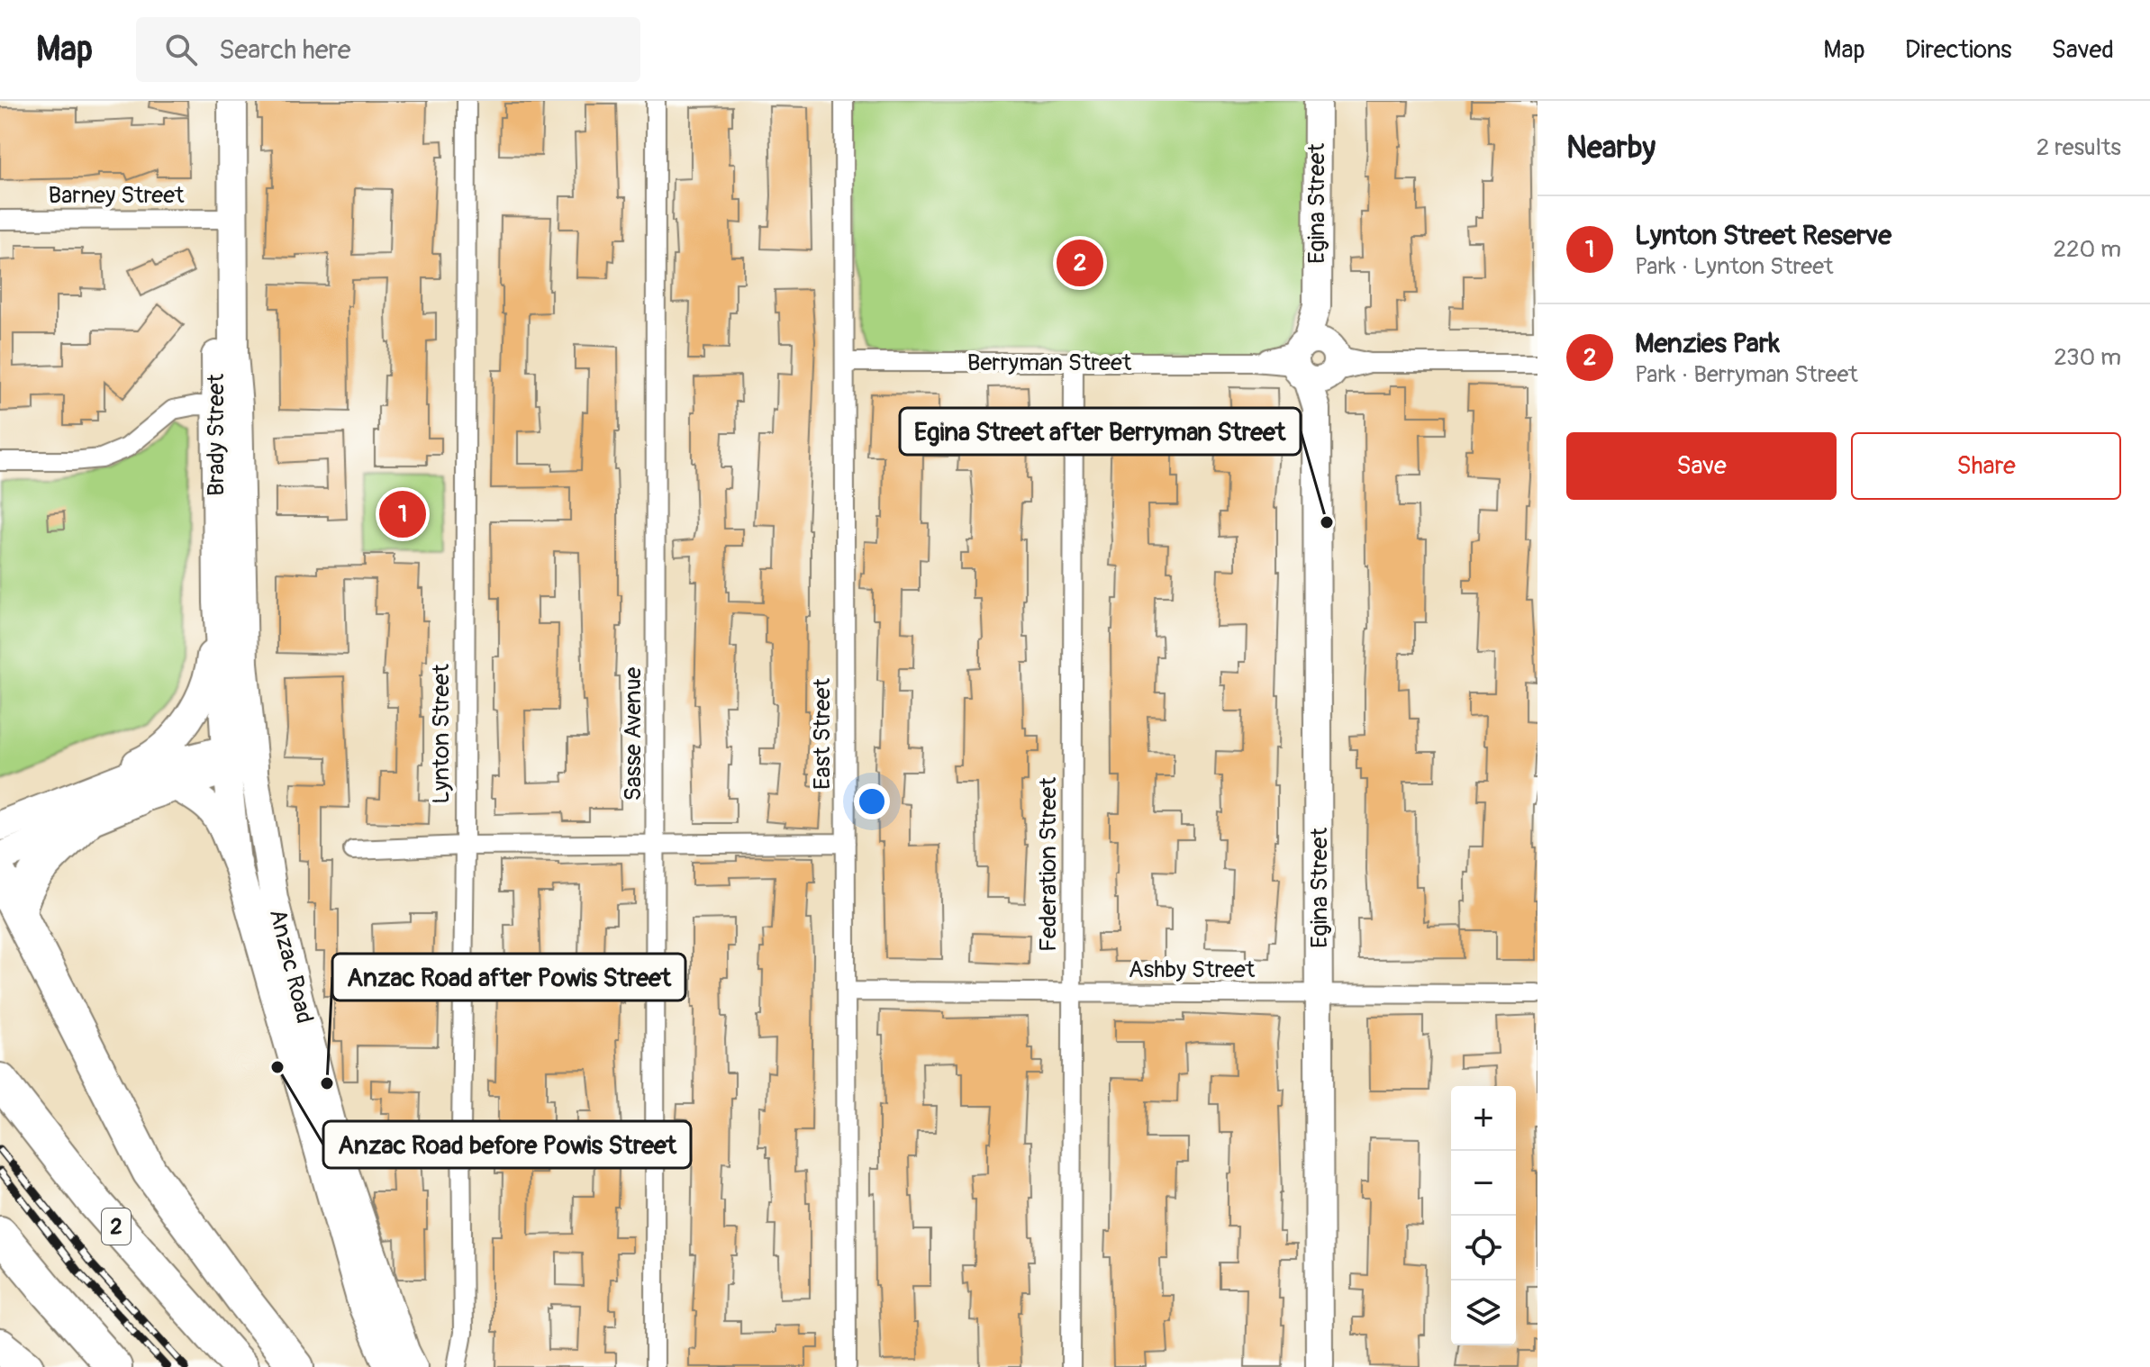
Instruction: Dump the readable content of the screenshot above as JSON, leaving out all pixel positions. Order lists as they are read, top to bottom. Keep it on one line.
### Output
{"streets":{"highway":["2"],"main road":["Egina Street","Brady Street","Anzac Road"],"street":["Barney Street","Berryman Street","Lynton Street","Sasse Avenue","East Street","Federation Street","Ashby Street"]},"crossings":[["Barney Street","Brady Street"],["Egina Street","Berryman Street"],["Egina Street","Ashby Street"],["Berryman Street","East Street"],["Berryman Street","Federation Street"],["Brady Street","Anzac Road"],["East Street","Ashby Street"],["Federation Street","Ashby Street"]],"places":["Egina Street after Berryman Street","Anzac Road before Powis Street","Anzac Road after Powis Street"],"page":{"header":"Map","search":"Search here","nav":["Map","Directions","Saved"],"heading":["Nearby","2 results"],"list":[{"mark":"1","name":"Lynton Street Reserve","note":"Park · Lynton Street","value":"220 m"},{"mark":"2","name":"Menzies Park","note":"Park · Berryman Street","value":"230 m"}],"pins":["2","1"],"buttons":["Save","Share"],"map_buttons":["+","−"]}}
